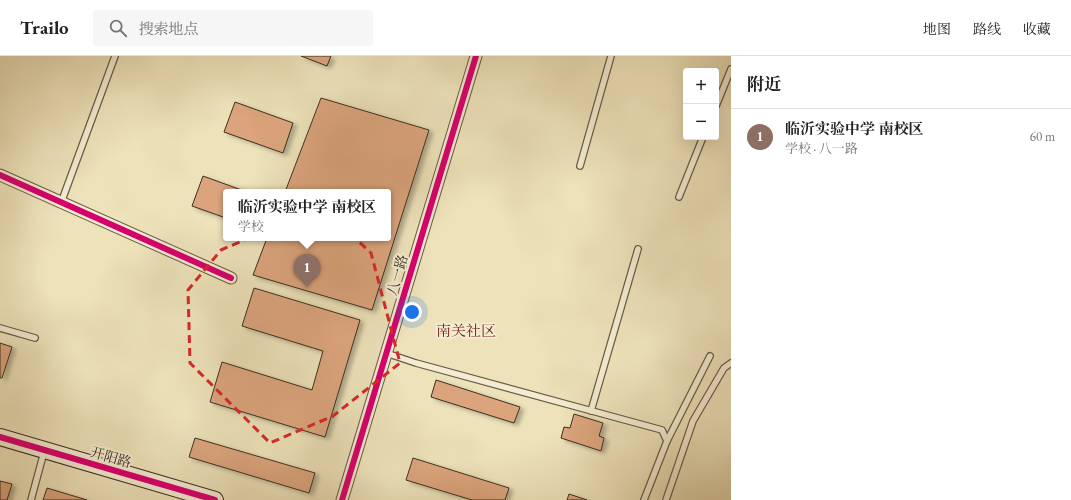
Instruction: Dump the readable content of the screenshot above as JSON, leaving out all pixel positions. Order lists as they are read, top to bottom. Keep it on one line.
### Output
{"streets":{"street":["八一路","开阳路"]},"districts":["南关社区"],"page":{"header":"Trailo","search":"搜索地点","nav":["地图","路线","收藏"],"heading":"附近","map_buttons":["+","−"],"list":[{"mark":"1","name":"临沂实验中学 南校区","note":"学校 · 八一路","value":"60 m"}],"popup":["临沂实验中学 南校区","学校"],"pins":"1"}}
